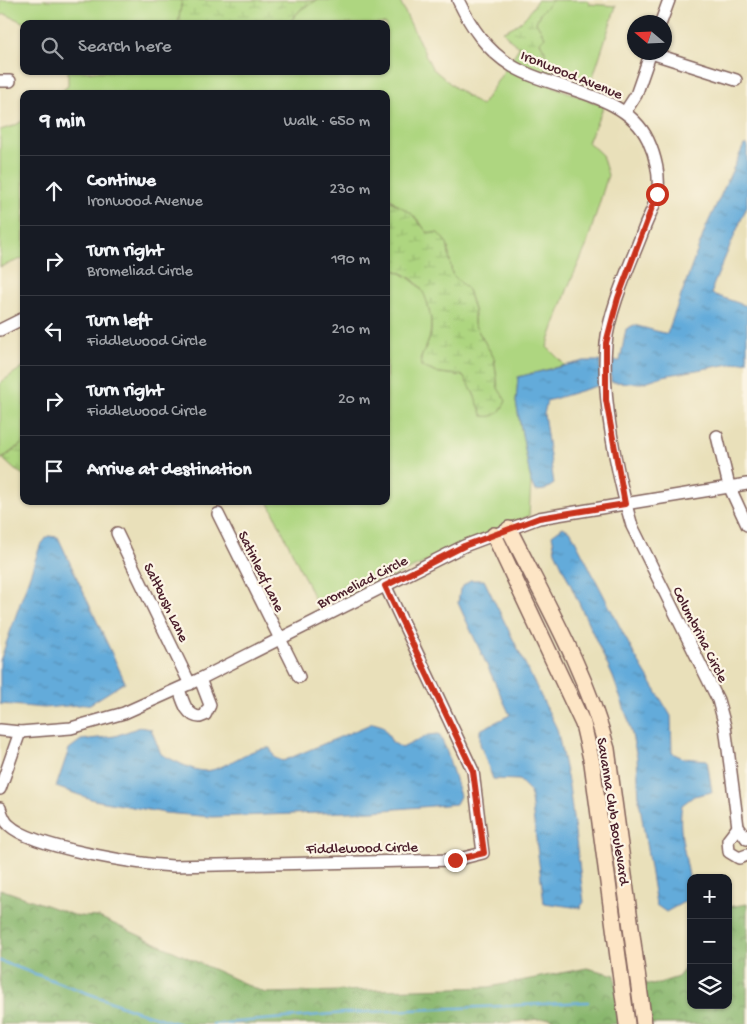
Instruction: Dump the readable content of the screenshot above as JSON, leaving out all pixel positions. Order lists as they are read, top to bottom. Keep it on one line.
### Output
{"streets":{"street":["Ironwood Avenue","Satinleaf Lane","Bromeliad Circle","Saltbush Lane","Columbrina Circle","Savanna Club Boulevard","Fiddlewood Circle"]},"crossings":[["Ironwood Avenue","Bromeliad Circle"],["Ironwood Avenue","Columbrina Circle"],["Satinleaf Lane","Bromeliad Circle"],["Bromeliad Circle","Saltbush Lane"],["Bromeliad Circle","Columbrina Circle"],["Bromeliad Circle","Savanna Club Boulevard"],["Bromeliad Circle","Fiddlewood Circle"]],"north":"left","page":{"search":"Search here","heading":["9 min","Walk · 650 m"],"list":[["Continue","Ironwood Avenue","230 m"],["Turn right","Bromeliad Circle","190 m"],["Turn left","Fiddlewood Circle","210 m"],["Turn right","Fiddlewood Circle","20 m"],"Arrive at destination"],"map_buttons":["+","−"]}}
